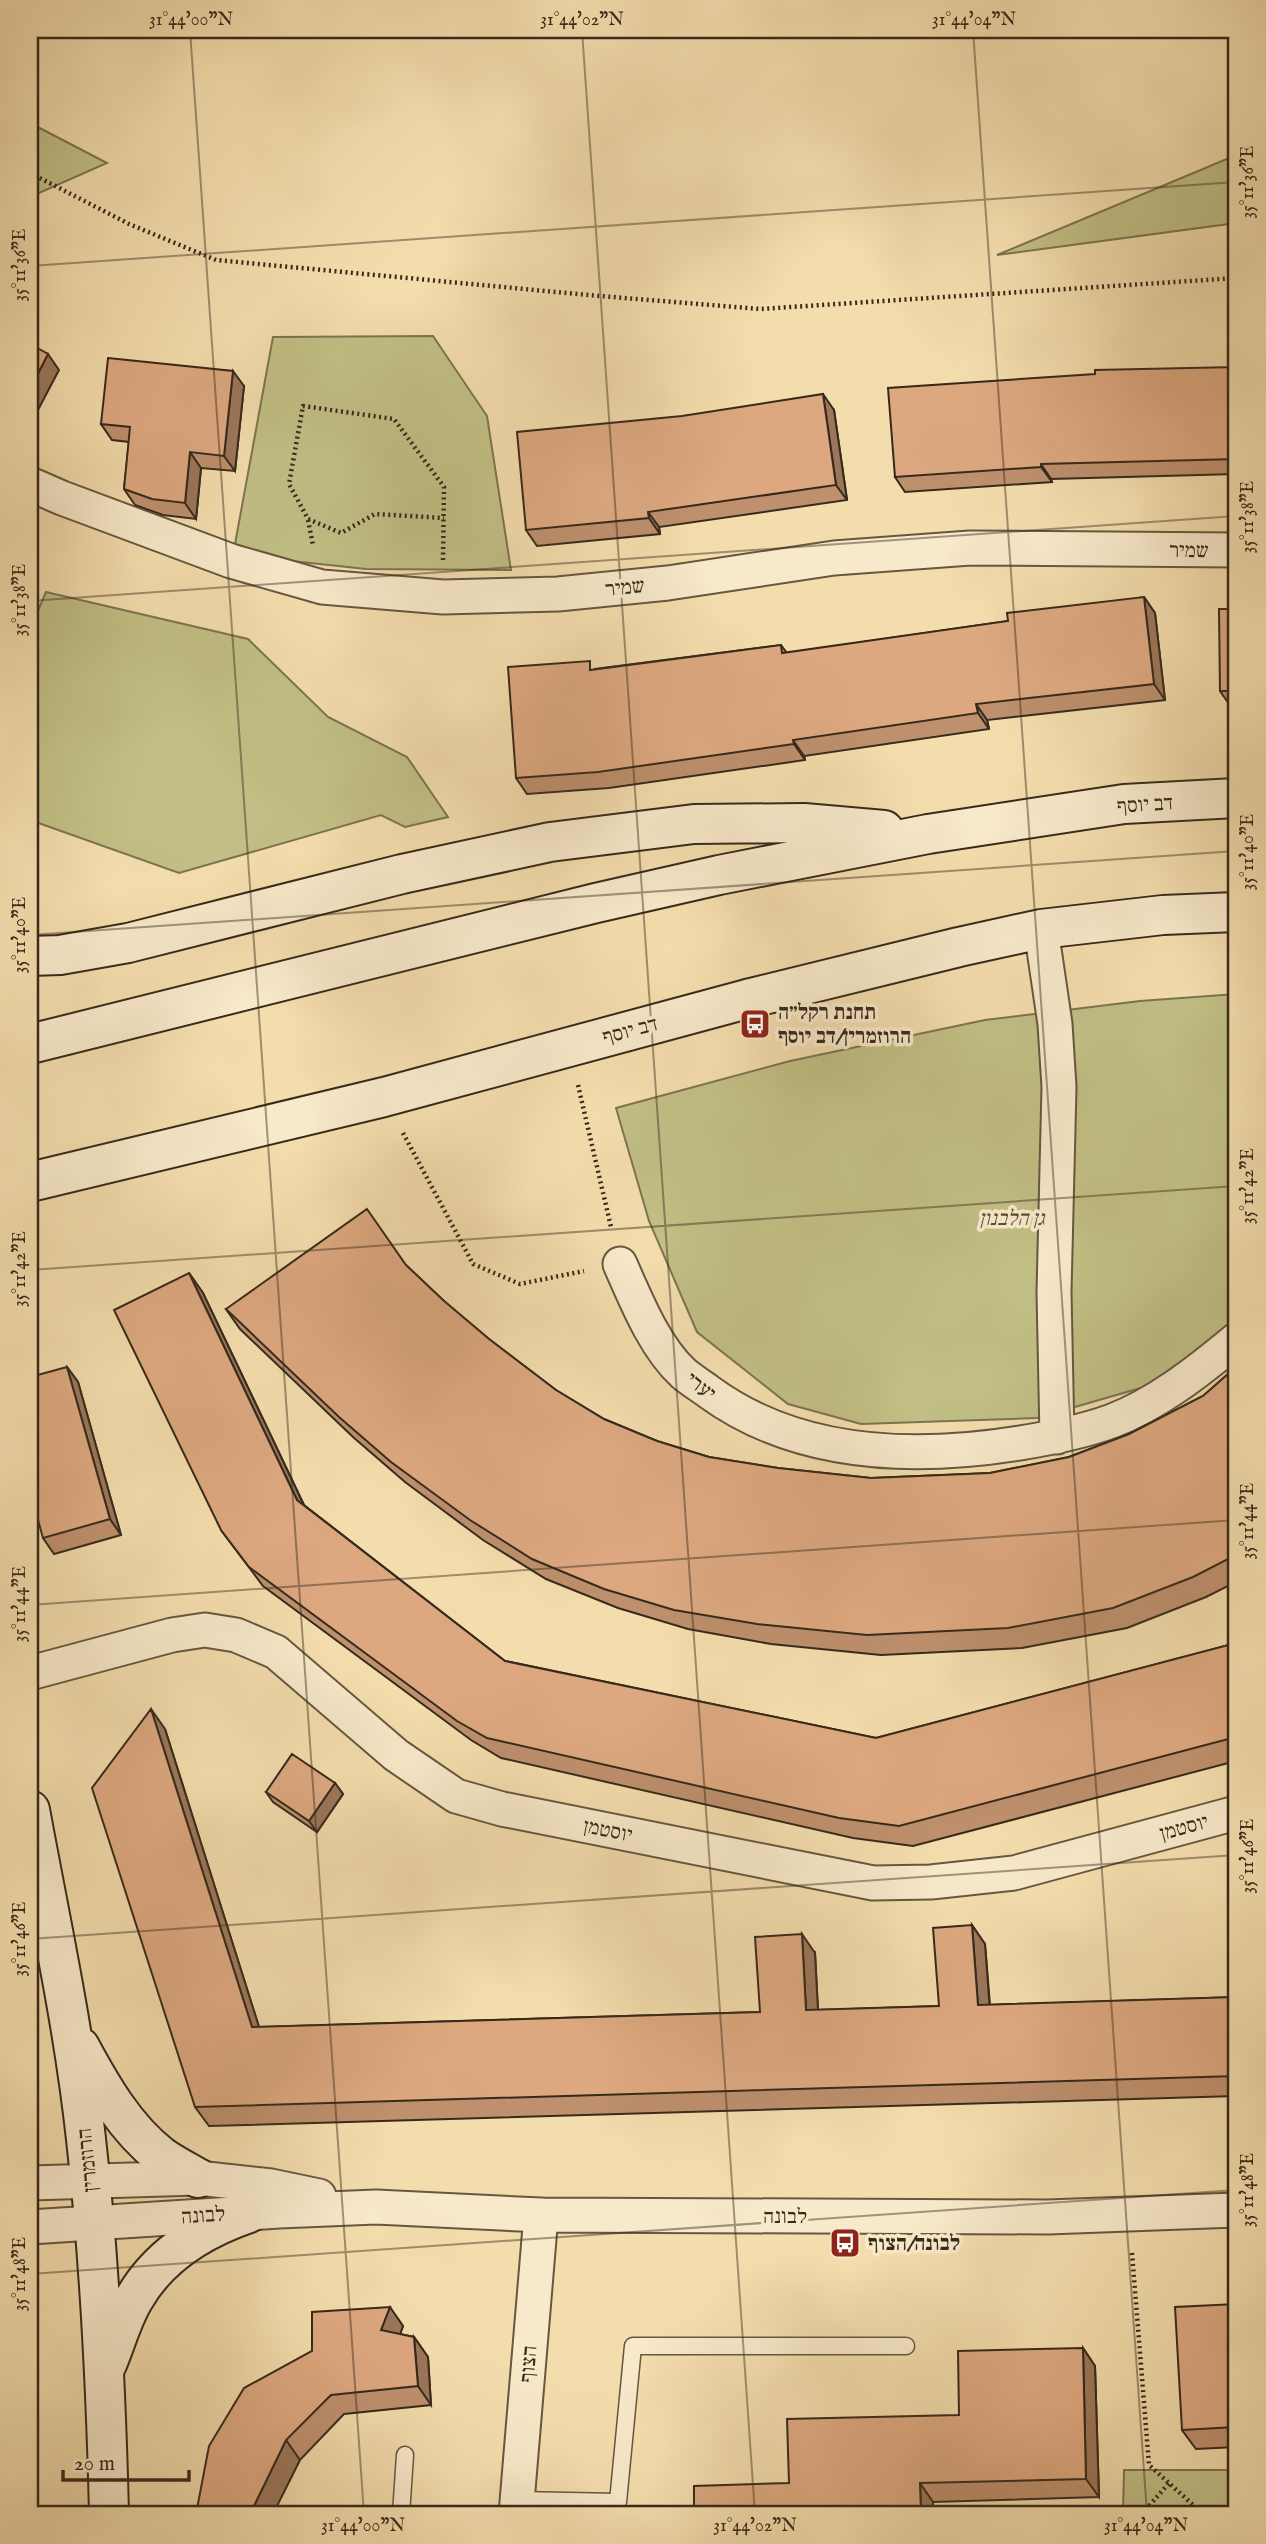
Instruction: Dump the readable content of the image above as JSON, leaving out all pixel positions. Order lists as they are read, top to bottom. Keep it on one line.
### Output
{"streets":{"main road":["דב יוסף","הרוזמרין"],"street":["שמיר","יערי","יוסטמן","לבונה","הצוף"]},"crossings":[["הרוזמרין","לבונה"],["לבונה","הצוף"]],"parks":["גן הלבנון"],"places":{"bus stop":["תחנת רקל״ה הרוזמרין/דב יוסף","לבונה/הצוף"]},"scale_bar":"20 m","coordinates":["31°44'00\"N","31°44'02\"N","31°44'04\"N","35°11'36\"E","35°11'38\"E","35°11'40\"E","35°11'42\"E","35°11'44\"E","35°11'46\"E","35°11'48\"E"]}
